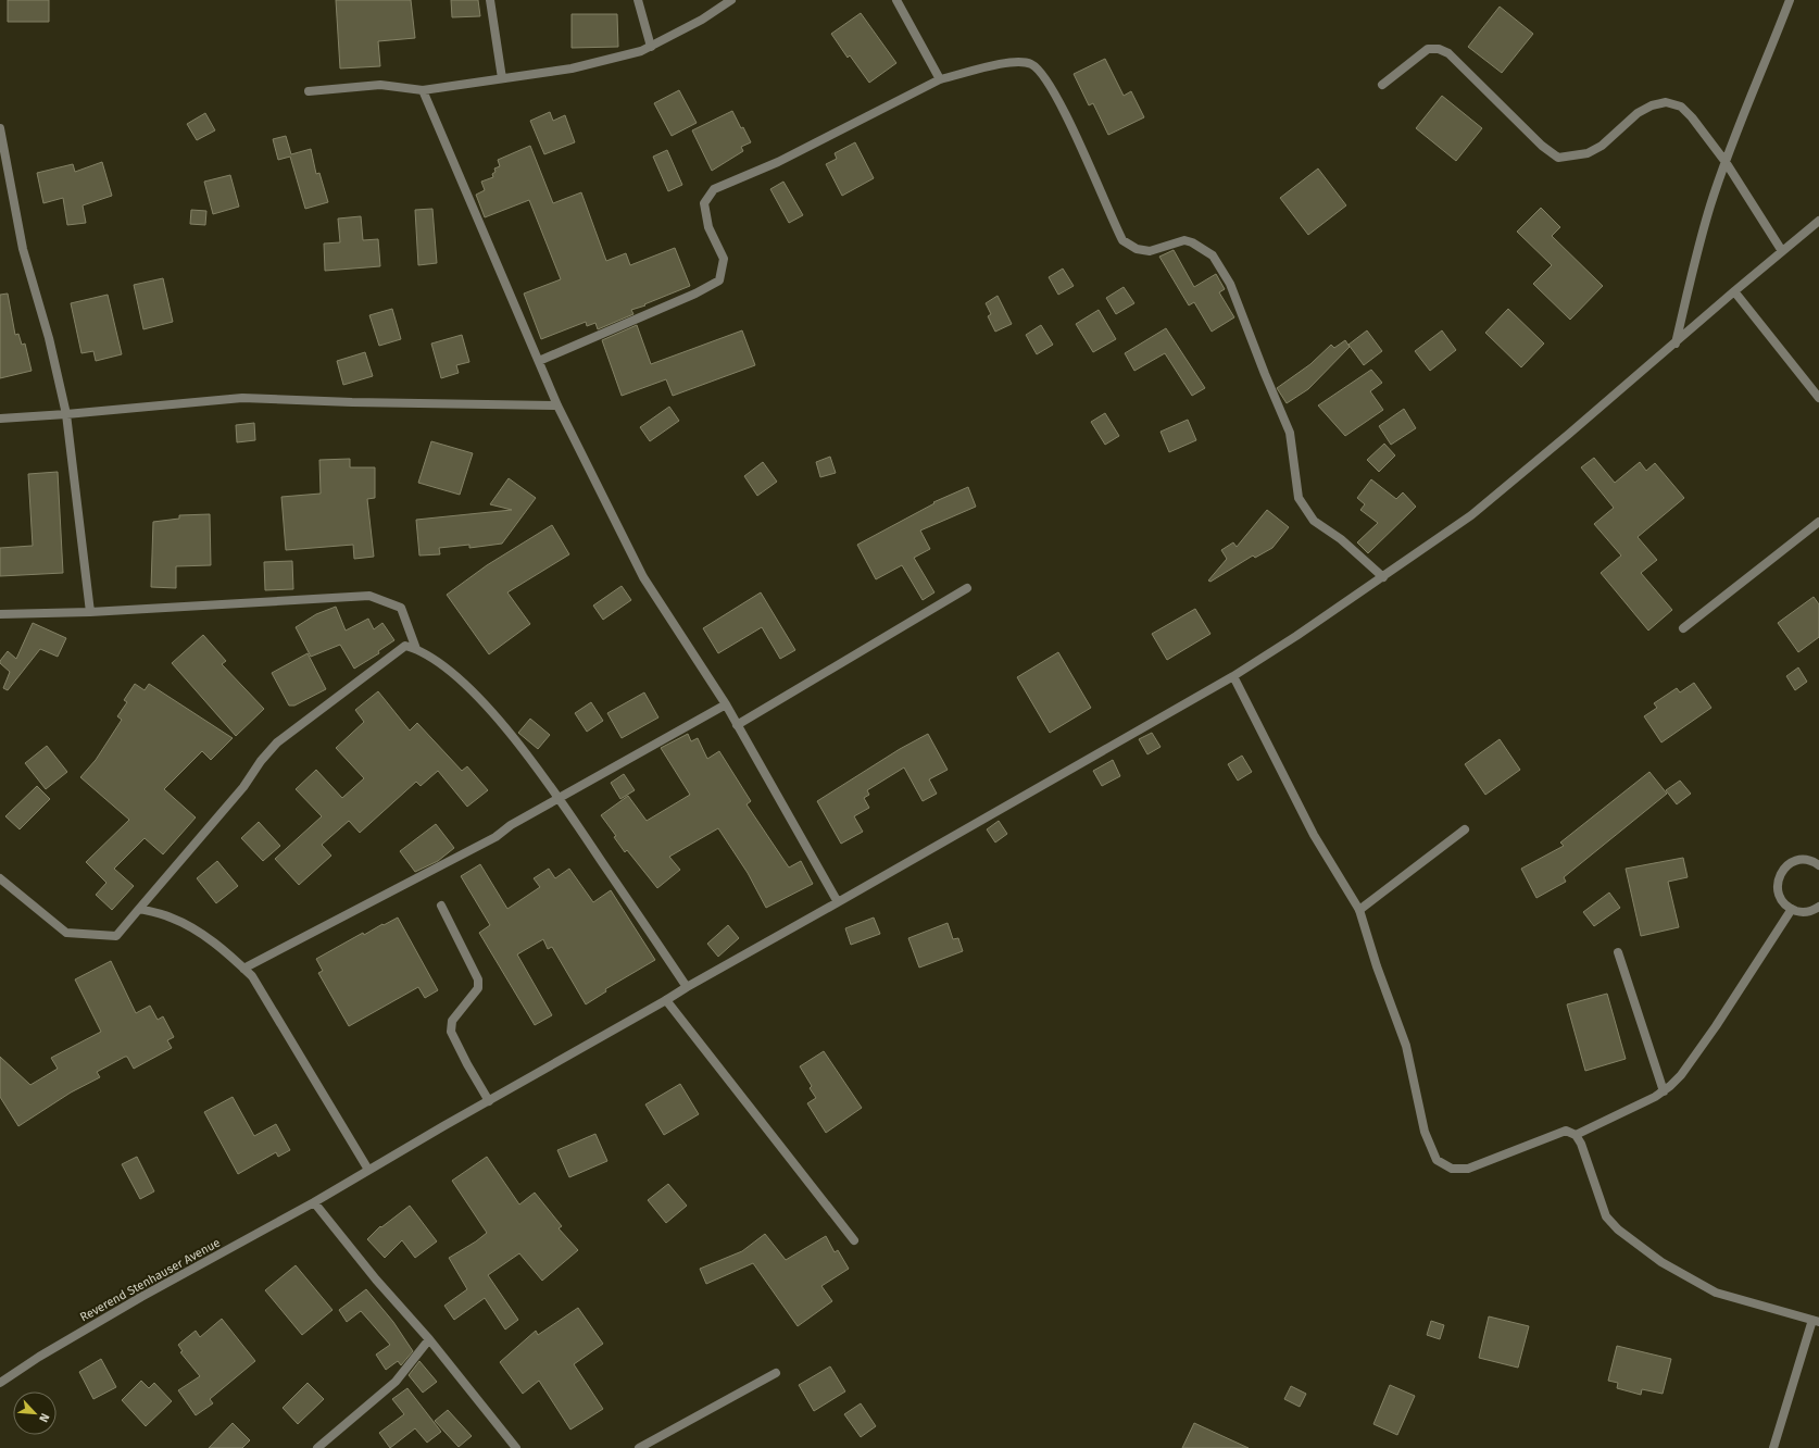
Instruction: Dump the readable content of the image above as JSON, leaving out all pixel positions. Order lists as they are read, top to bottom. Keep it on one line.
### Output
{"streets":{"street":["Reverend Stenhauser Avenue"]},"north":"bottom right"}
